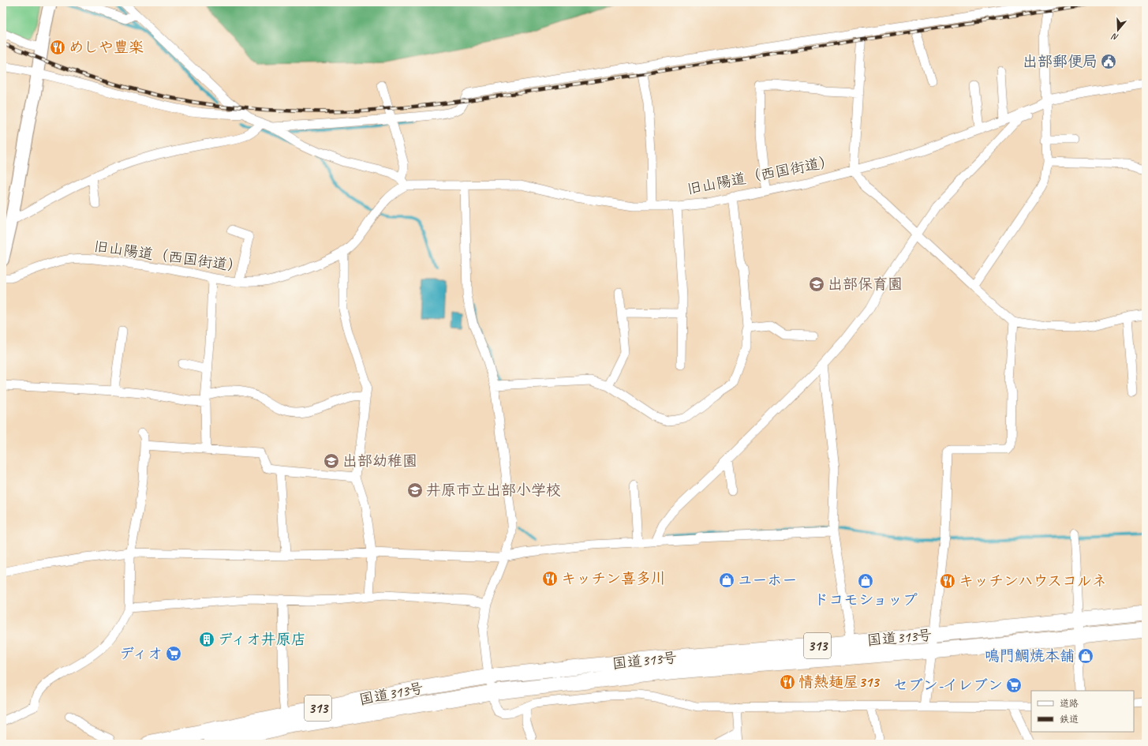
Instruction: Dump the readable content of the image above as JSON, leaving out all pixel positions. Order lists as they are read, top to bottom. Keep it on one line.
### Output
{"streets":{"highway":["国道313号","313"],"street":["旧山陽道（西国街道）"]},"places":{"restaurant":["めしや豊楽","キッチン喜多川","キッチンハウスコルネ","情熱麺屋313"],"public building":["出部郵便局"],"school or university":["出部保育園","出部幼稚園","井原市立出部小学校"],"shop":["ユーホー","ドコモショップ","鳴門鯛焼本舗"],"building":["ディオ井原店"],"supermarket":["ディオ","セブン-イレブン"]},"legend":["道路","鉄道"],"north":"bottom"}
